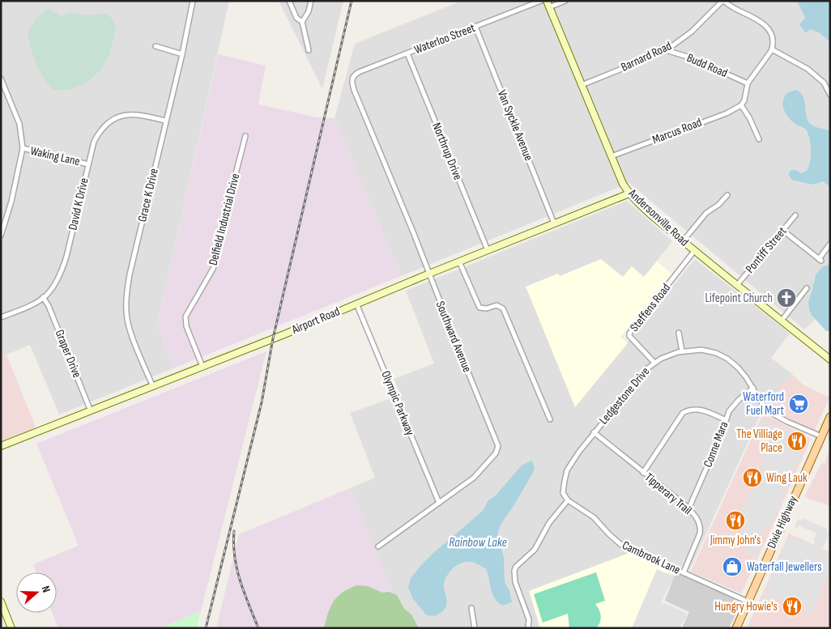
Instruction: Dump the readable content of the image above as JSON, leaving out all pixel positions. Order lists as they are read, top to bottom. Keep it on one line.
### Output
{"streets":{"main road":["Dixie Highway"],"street":["Waterloo Street","Barnard Road","Budd Road","Van Syckle Avenue","Marcus Road","Northrup Drive","Waking Lane","Grace K Drive","David K Drive","Andersonville Road","Delfield Industrial Drive","Pontiff Street","Steffens Road","Airport Road","Southward Avenue","Graper Drive","Ledgestone Drive","Olympic Parkway","Conne Mara","Tipperary Trail","Cambrook Lane"]},"crossings":[["Waterloo Street","Van Syckle Avenue"],["Waterloo Street","Northrup Drive"],["Waterloo Street","Southward Avenue"],["Barnard Road","Budd Road"],["Barnard Road","Andersonville Road"],["Van Syckle Avenue","Airport Road"],["Marcus Road","Andersonville Road"],["Northrup Drive","Airport Road"],["Waking Lane","David K Drive"],["Grace K Drive","David K Drive"],["Grace K Drive","Airport Road"],["David K Drive","Graper Drive"],["Andersonville Road","Pontiff Street"],["Andersonville Road","Steffens Road"],["Andersonville Road","Airport Road"],["Delfield Industrial Drive","Airport Road"],["Steffens Road","Ledgestone Drive"],["Airport Road","Southward Avenue"],["Airport Road","Graper Drive"],["Airport Road","Olympic Parkway"],["Southward Avenue","Olympic Parkway"],["Ledgestone Drive","Conne Mara"],["Ledgestone Drive","Tipperary Trail"],["Ledgestone Drive","Dixie Highway"],["Ledgestone Drive","Cambrook Lane"],["Conne Mara","Tipperary Trail"],["Tipperary Trail","Cambrook Lane"],["Dixie Highway","Cambrook Lane"]],"water":["Rainbow Lake"],"places":{"church":["Lifepoint Church"],"supermarket":["Waterford Fuel Mart"],"restaurant":["The Villiage Place","Wing Lauk","Jimmy John's","Hungry Howie's"],"shop":["Waterfall Jewellers"]},"north":"right"}
